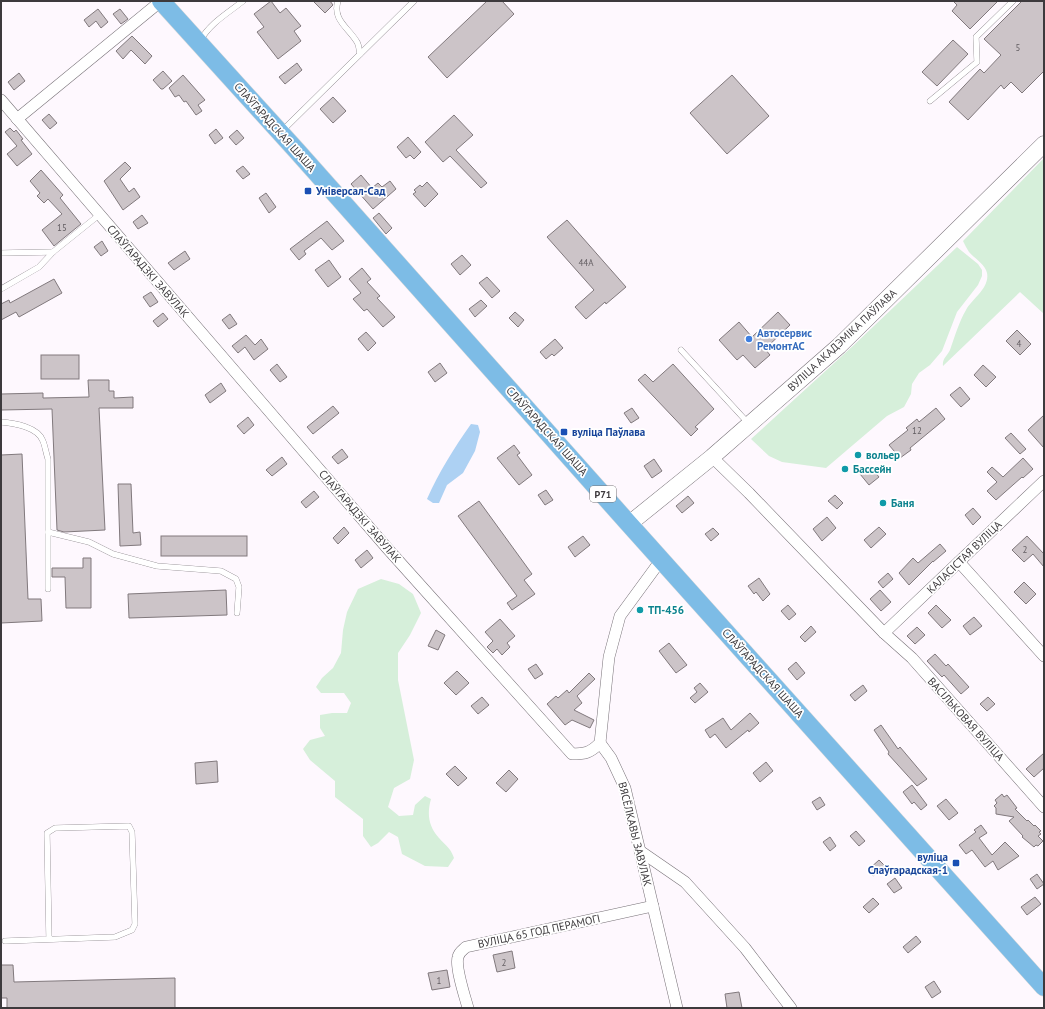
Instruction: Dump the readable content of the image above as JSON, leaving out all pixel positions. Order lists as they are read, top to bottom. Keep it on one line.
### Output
{"streets":{"main road":["СЛАЎГАРАДСКАЯ ШАША","ВУЛІЦА АКАДЭМІКА ПАЎЛАВА","Р71"],"street":["СЛАЎГАРАДЗКІ ЗАВУЛАК","КАЛАСІСТАЯ ВУЛІЦА","ВАСІЛЬКОВАЯ ВУЛІЦА","ВЯСЁЛКАВЫ ЗАВУЛАК","ВУЛІЦА 65 ГОД ПЕРАМОГІ"]},"crossings":[["СЛАЎГАРАДСКАЯ ШАША","ВУЛІЦА АКАДЭМІКА ПАЎЛАВА"],["СЛАЎГАРАДЗКІ ЗАВУЛАК","ВЯСЁЛКАВЫ ЗАВУЛАК"],["ВУЛІЦА АКАДЭМІКА ПАЎЛАВА","ВАСІЛЬКОВАЯ ВУЛІЦА"],["КАЛАСІСТАЯ ВУЛІЦА","ВАСІЛЬКОВАЯ ВУЛІЦА"],["ВЯСЁЛКАВЫ ЗАВУЛАК","ВУЛІЦА 65 ГОД ПЕРАМОГІ"]],"places":{"transit":["Універсал-Сад","вуліца Паўлава","вуліца Слаўгарадская-1"],"other":["Автосервис РемонтАС","вольер","Бассейн","Баня","ТП-456"]},"house_numbers":["5","15","44А","4","12","2","2","1"]}
